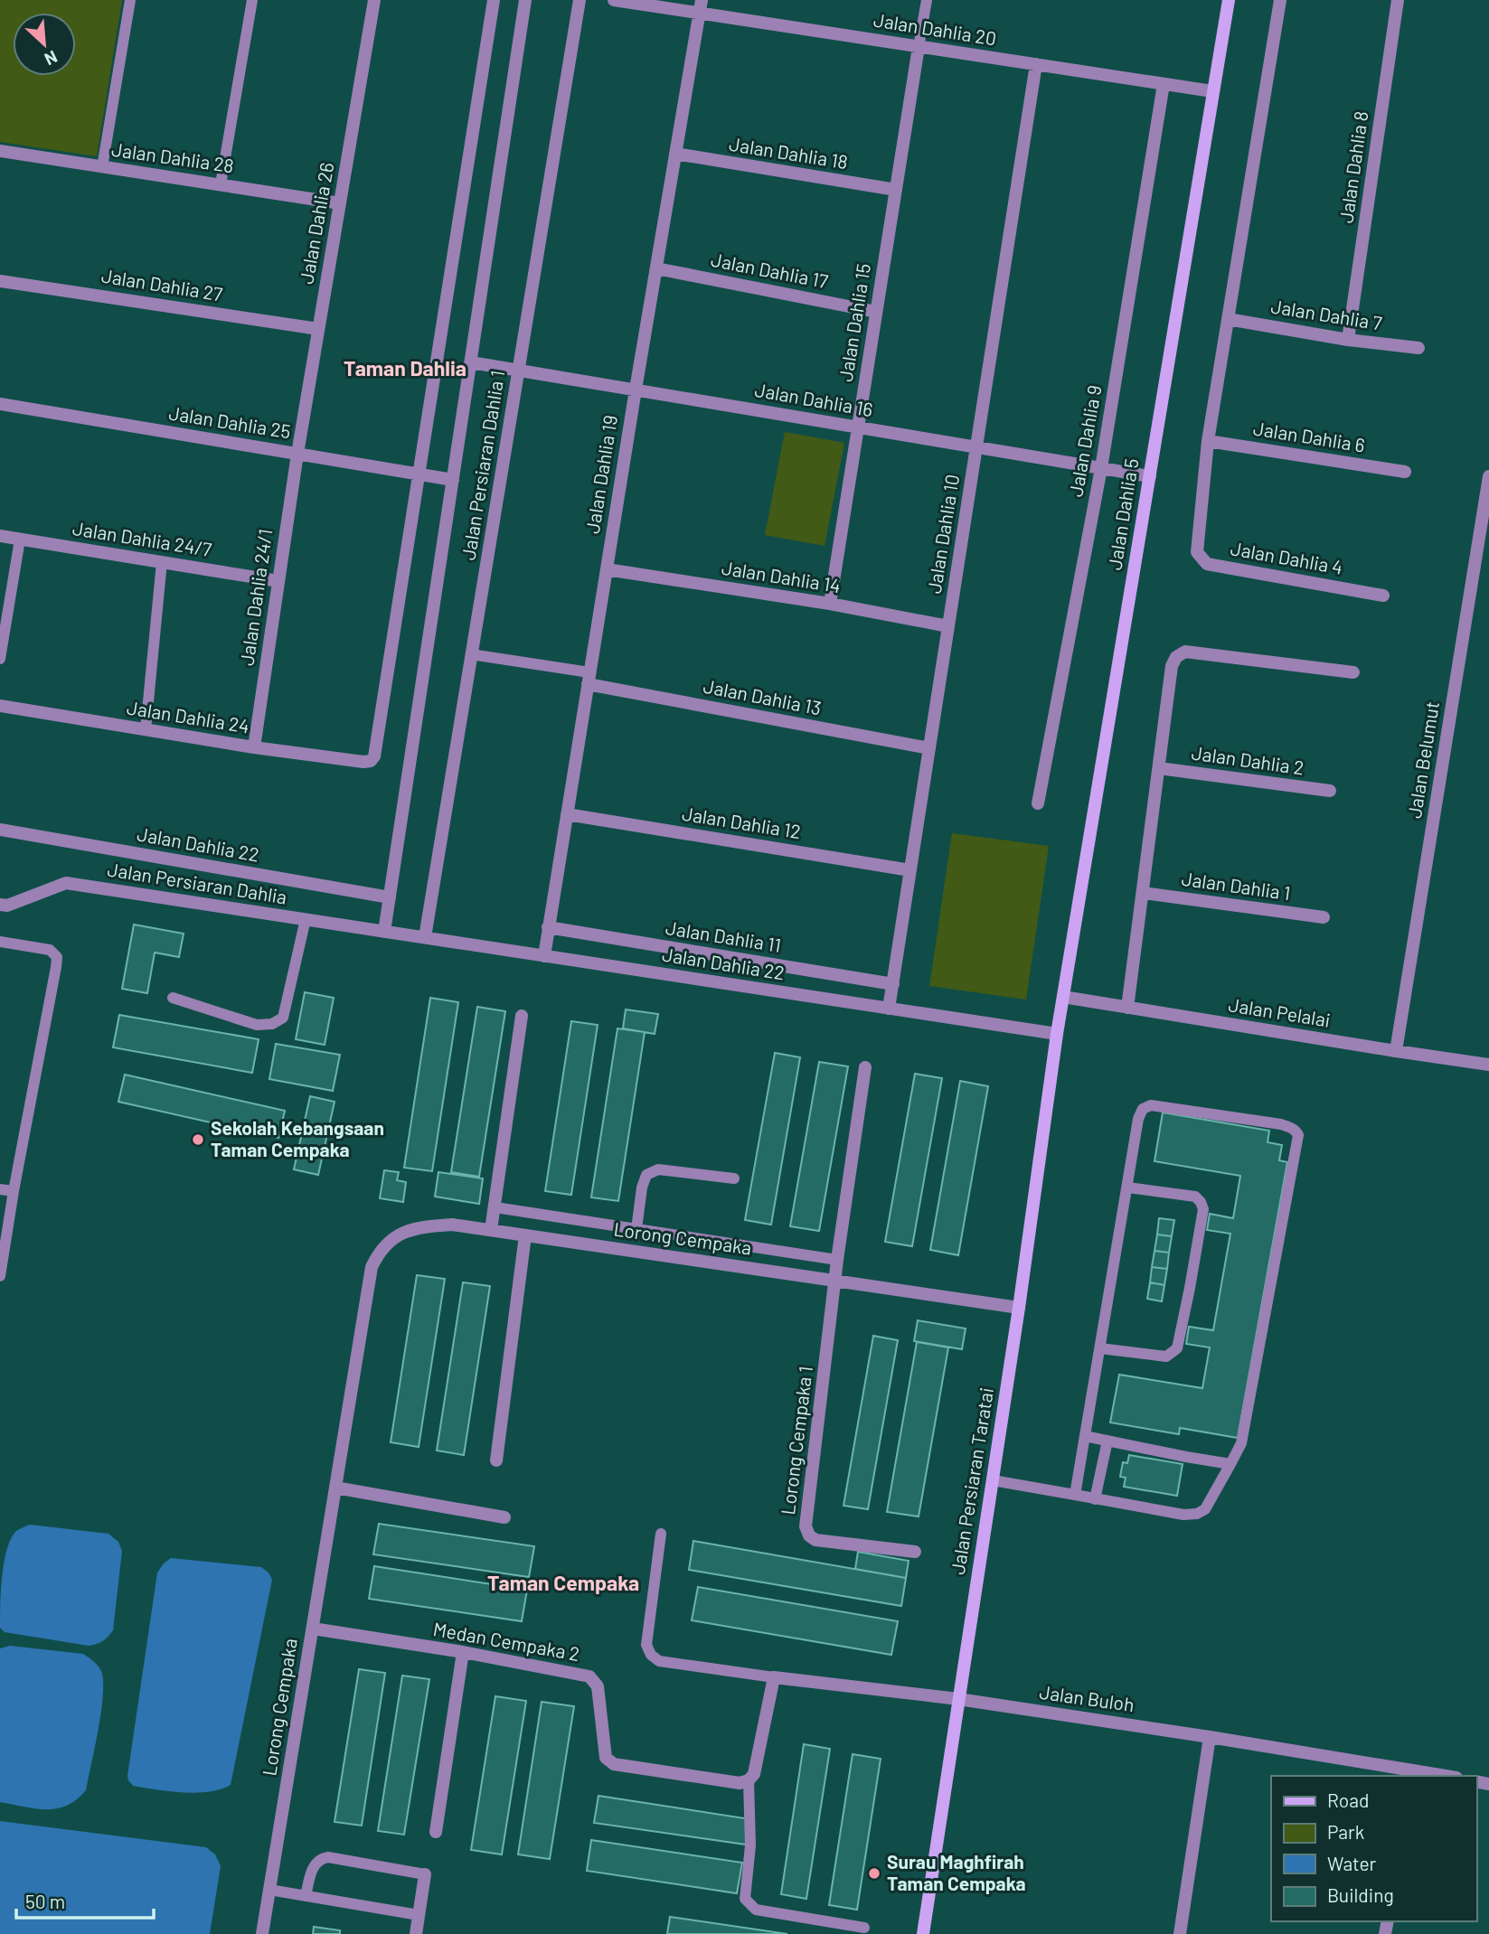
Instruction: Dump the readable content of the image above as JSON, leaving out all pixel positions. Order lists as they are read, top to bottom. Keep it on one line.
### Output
{"streets":{"street":["Jalan Dahlia 20","Jalan Dahlia 18","Jalan Dahlia 28","Jalan Dahlia 8","Jalan Dahlia 26","Jalan Dahlia 17","Jalan Dahlia 27","Jalan Dahlia 7","Jalan Dahlia 15","Jalan Dahlia 16","Jalan Dahlia 25","Jalan Dahlia 6","Jalan Dahlia 9","Jalan Persiaran Dahlia 1","Jalan Dahlia 19","Jalan Dahlia 5","Jalan Dahlia 10","Jalan Dahlia 24/7","Jalan Dahlia 4","Jalan Dahlia 14","Jalan Dahlia 24/1","Jalan Dahlia 13","Jalan Dahlia 24","Jalan Belumut","Jalan Dahlia 2","Jalan Dahlia 12","Jalan Dahlia 22","Jalan Persiaran Dahlia","Jalan Dahlia 1","Jalan Dahlia 11","Jalan Pelalai","Lorong Cempaka","Lorong Cempaka 1","Jalan Persiaran Taratai","Medan Cempaka 2","Jalan Buloh"]},"crossings":[["Jalan Dahlia 20","Jalan Dahlia 15"],["Jalan Dahlia 20","Jalan Dahlia 9"],["Jalan Dahlia 20","Jalan Dahlia 19"],["Jalan Dahlia 20","Jalan Dahlia 5"],["Jalan Dahlia 20","Jalan Dahlia 10"],["Jalan Dahlia 18","Jalan Dahlia 15"],["Jalan Dahlia 18","Jalan Dahlia 19"],["Jalan Dahlia 28","Jalan Dahlia 26"],["Jalan Dahlia 8","Jalan Dahlia 7"],["Jalan Dahlia 26","Jalan Dahlia 27"],["Jalan Dahlia 26","Jalan Dahlia 25"],["Jalan Dahlia 26","Jalan Dahlia 24/1"],["Jalan Dahlia 17","Jalan Dahlia 15"],["Jalan Dahlia 17","Jalan Dahlia 19"],["Jalan Dahlia 15","Jalan Dahlia 16"],["Jalan Dahlia 15","Jalan Dahlia 14"],["Jalan Dahlia 16","Jalan Dahlia 9"],["Jalan Dahlia 16","Jalan Persiaran Dahlia 1"],["Jalan Dahlia 16","Jalan Dahlia 19"],["Jalan Dahlia 16","Jalan Dahlia 5"],["Jalan Dahlia 16","Jalan Dahlia 10"],["Jalan Dahlia 25","Jalan Persiaran Dahlia 1"],["Jalan Dahlia 25","Jalan Dahlia 24/1"],["Jalan Dahlia 25","Jalan Dahlia 24"],["Jalan Dahlia 6","Jalan Dahlia 4"],["Jalan Persiaran Dahlia 1","Jalan Dahlia 22"],["Jalan Persiaran Dahlia 1","Jalan Persiaran Dahlia"],["Jalan Dahlia 19","Jalan Dahlia 14"],["Jalan Dahlia 19","Jalan Dahlia 13"],["Jalan Dahlia 19","Jalan Dahlia 12"],["Jalan Dahlia 19","Jalan Dahlia 22"],["Jalan Dahlia 19","Jalan Dahlia 11"],["Jalan Dahlia 5","Jalan Dahlia 22"],["Jalan Dahlia 5","Jalan Pelalai"],["Jalan Dahlia 5","Jalan Persiaran Taratai"],["Jalan Dahlia 10","Jalan Dahlia 14"],["Jalan Dahlia 10","Jalan Dahlia 13"],["Jalan Dahlia 10","Jalan Dahlia 12"],["Jalan Dahlia 10","Jalan Dahlia 22"],["Jalan Dahlia 10","Jalan Dahlia 11"],["Jalan Dahlia 24/7","Jalan Dahlia 24/1"],["Jalan Dahlia 24/1","Jalan Dahlia 24"],["Jalan Belumut","Jalan Pelalai"],["Jalan Dahlia 22","Jalan Persiaran Dahlia"],["Jalan Dahlia 22","Jalan Persiaran Taratai"],["Lorong Cempaka","Lorong Cempaka 1"],["Lorong Cempaka","Jalan Persiaran Taratai"],["Lorong Cempaka","Medan Cempaka 2"],["Jalan Persiaran Taratai","Jalan Buloh"]],"districts":["Taman Dahlia","Taman Cempaka"],"places":["Sekolah Kebangsaan Taman Cempaka","Surau Maghfirah Taman Cempaka"],"legend":["Road","Park","Water","Building"],"scale_bar":"50 m","north":"bottom right"}
